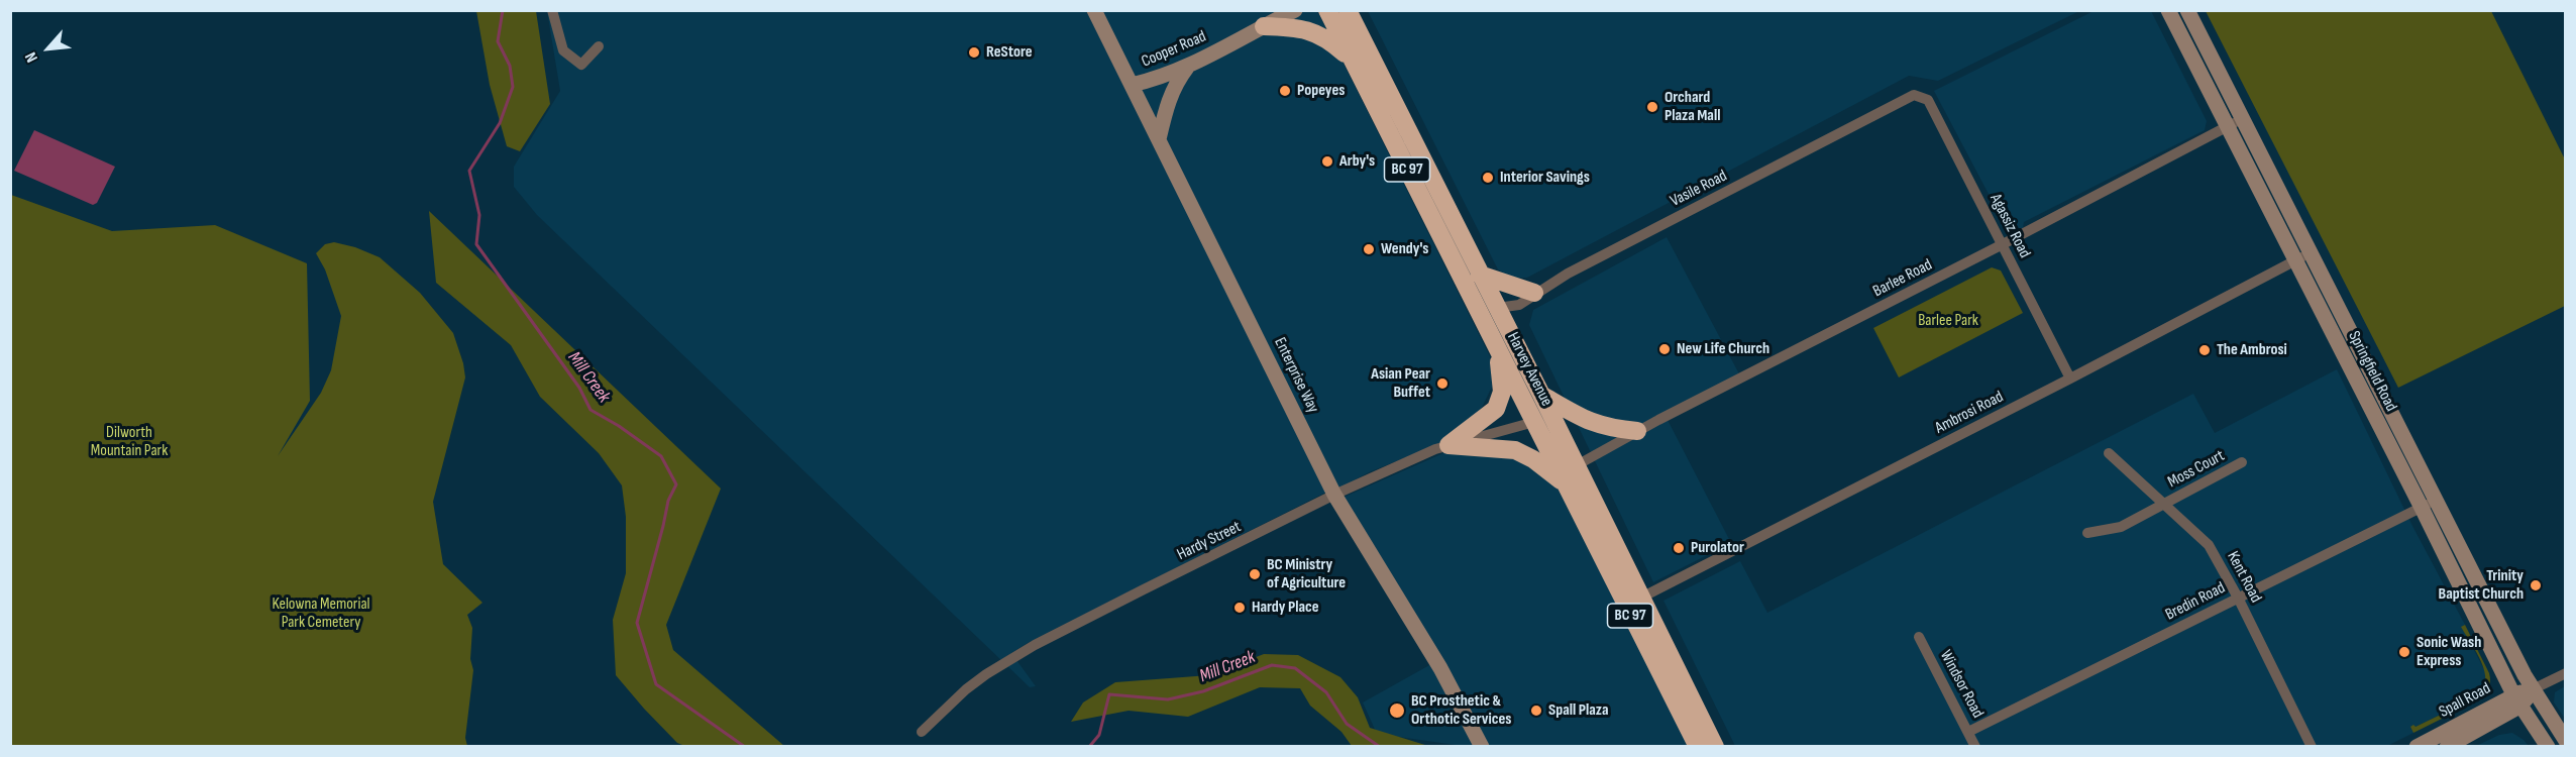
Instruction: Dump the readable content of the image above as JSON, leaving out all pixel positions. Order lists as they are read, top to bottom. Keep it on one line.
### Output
{"streets":{"highway":["BC 97","Harvey Avenue"],"main road":["Cooper Road","Springfield Road","Enterprise Way","Spall Road"],"street":["Vasile Road","Agassiz Road","Barlee Road","Ambrosi Road","Moss Court","Hardy Street","Kent Road","Bredin Road","Windsor Road"]},"crossings":[["Cooper Road","Enterprise Way"],["Vasile Road","Agassiz Road"],["Vasile Road","Harvey Avenue"],["Agassiz Road","Barlee Road"],["Agassiz Road","Ambrosi Road"],["Barlee Road","Harvey Avenue"],["Barlee Road","Springfield Road"],["Harvey Avenue","Ambrosi Road"],["Harvey Avenue","Hardy Street"],["Springfield Road","Ambrosi Road"],["Springfield Road","Bredin Road"],["Springfield Road","Spall Road"],["Enterprise Way","Hardy Street"],["Moss Court","Kent Road"],["Kent Road","Bredin Road"],["Bredin Road","Windsor Road"]],"water":["Mill Creek"],"parks":["Barlee Park","Dilworth Mountain Park","Kelowna Memorial Park Cemetery"],"places":["ReStore","Popeyes","Orchard Plaza Mall","Arby's","Interior Savings","Wendy's","New Life Church","The Ambrosi","Asian Pear Buffet","Purolator","BC Ministry of Agriculture","Trinity Baptist Church","Hardy Place","Sonic Wash Express","BC Prosthetic & Orthotic Services","Spall Plaza"],"north":"bottom left"}
